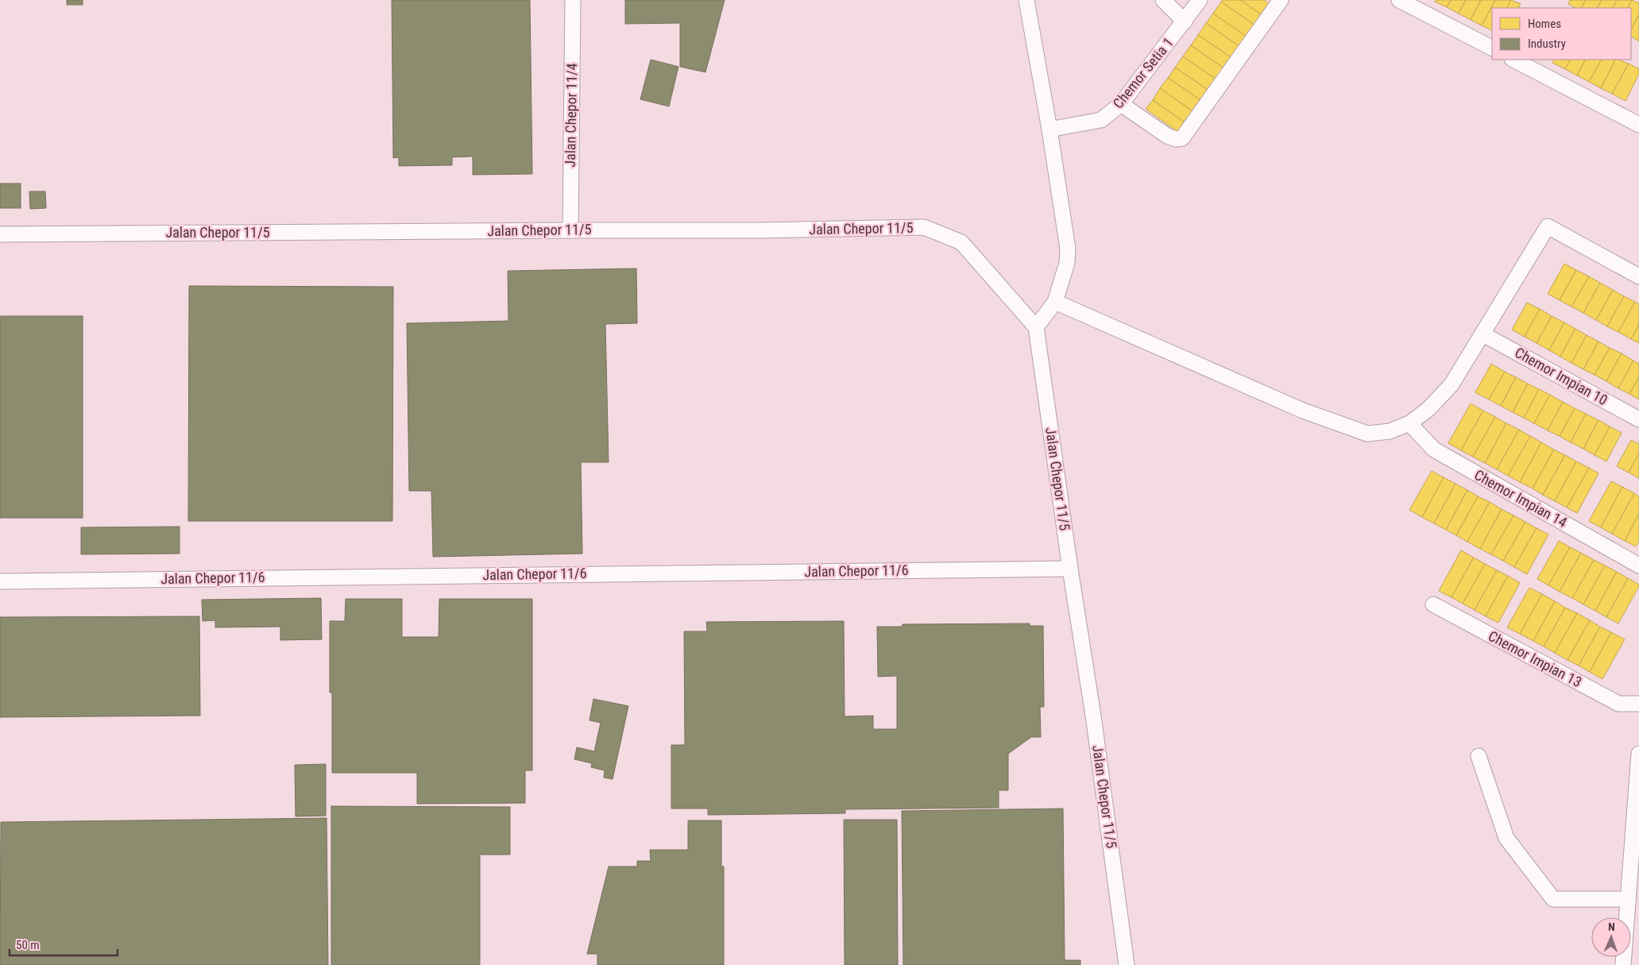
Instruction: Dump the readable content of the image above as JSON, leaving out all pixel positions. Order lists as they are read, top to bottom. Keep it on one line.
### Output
{"streets":{"street":["Chemor Setia 1","Jalan Chepor 11/4","Jalan Chepor 11/5","Chemor Impian 10","Chemor Impian 14","Jalan Chepor 11/6","Chemor Impian 13"]},"crossings":[["Jalan Chepor 11/4","Jalan Chepor 11/5"],["Jalan Chepor 11/5","Jalan Chepor 11/6"]],"legend":["Homes","Industry"],"scale_bar":"50 m","north":"top"}
